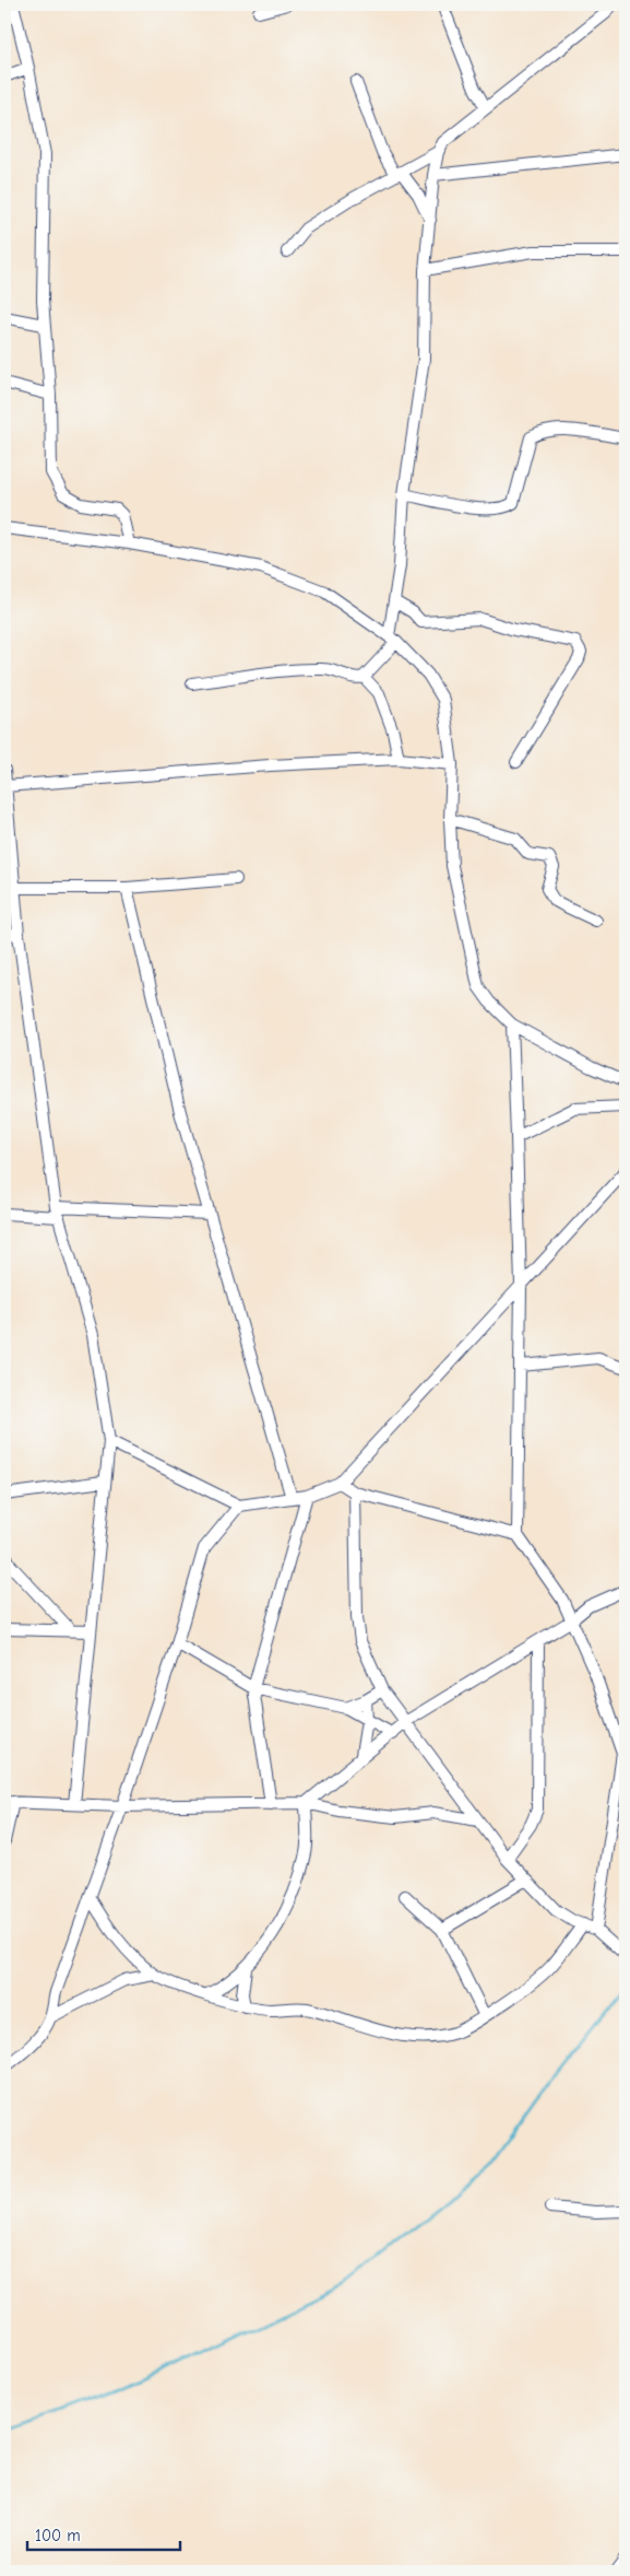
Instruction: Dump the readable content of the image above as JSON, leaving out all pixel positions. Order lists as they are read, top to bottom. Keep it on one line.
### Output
{"scale_bar":"100 m"}
